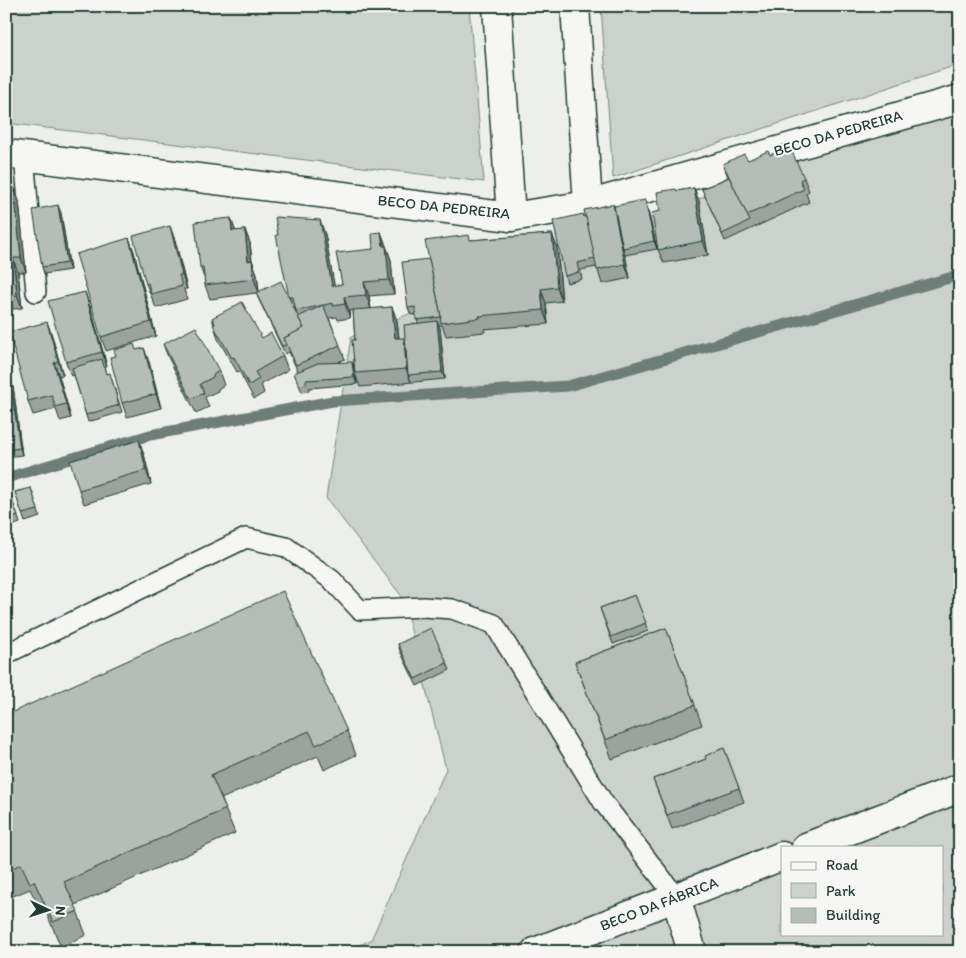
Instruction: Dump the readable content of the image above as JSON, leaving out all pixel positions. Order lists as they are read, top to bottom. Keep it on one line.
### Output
{"streets":{"street":["BECO DA PEDREIRA","BECO DA FÁBRICA"]},"legend":["Road","Park","Building"],"north":"right"}
